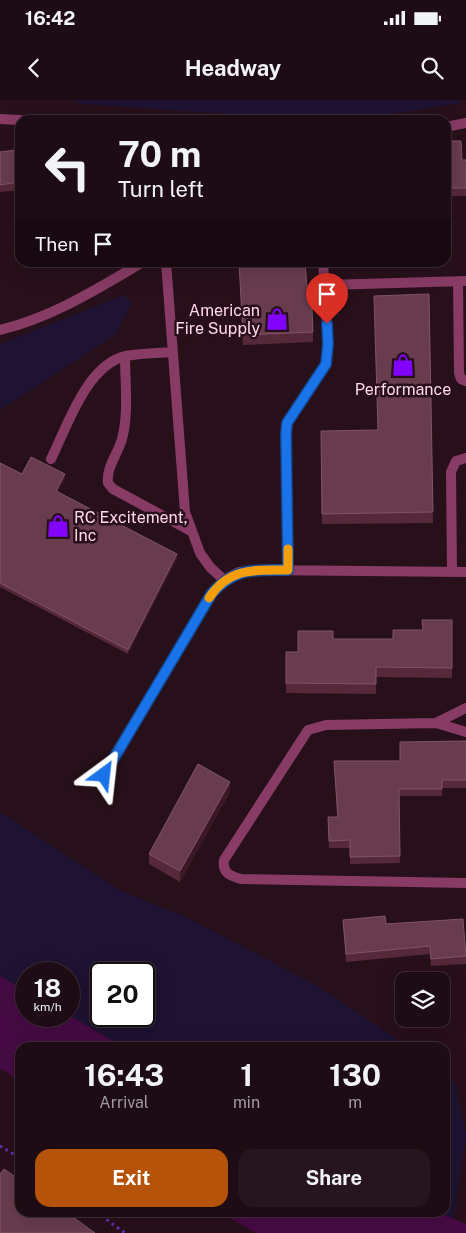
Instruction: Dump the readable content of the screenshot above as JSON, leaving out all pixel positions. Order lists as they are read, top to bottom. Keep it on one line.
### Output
{"places":{"shop":["American Fire Supply","Performance","RC Excitement, Inc"]},"page":{"status":"16:42","header":"Headway","turn":["70 m","Turn left"],"then":"Then","speed":"18 km/h","limit":"20","eta":["16:43","Arrival","1","min","130","m"],"buttons":["Exit","Share"]}}
